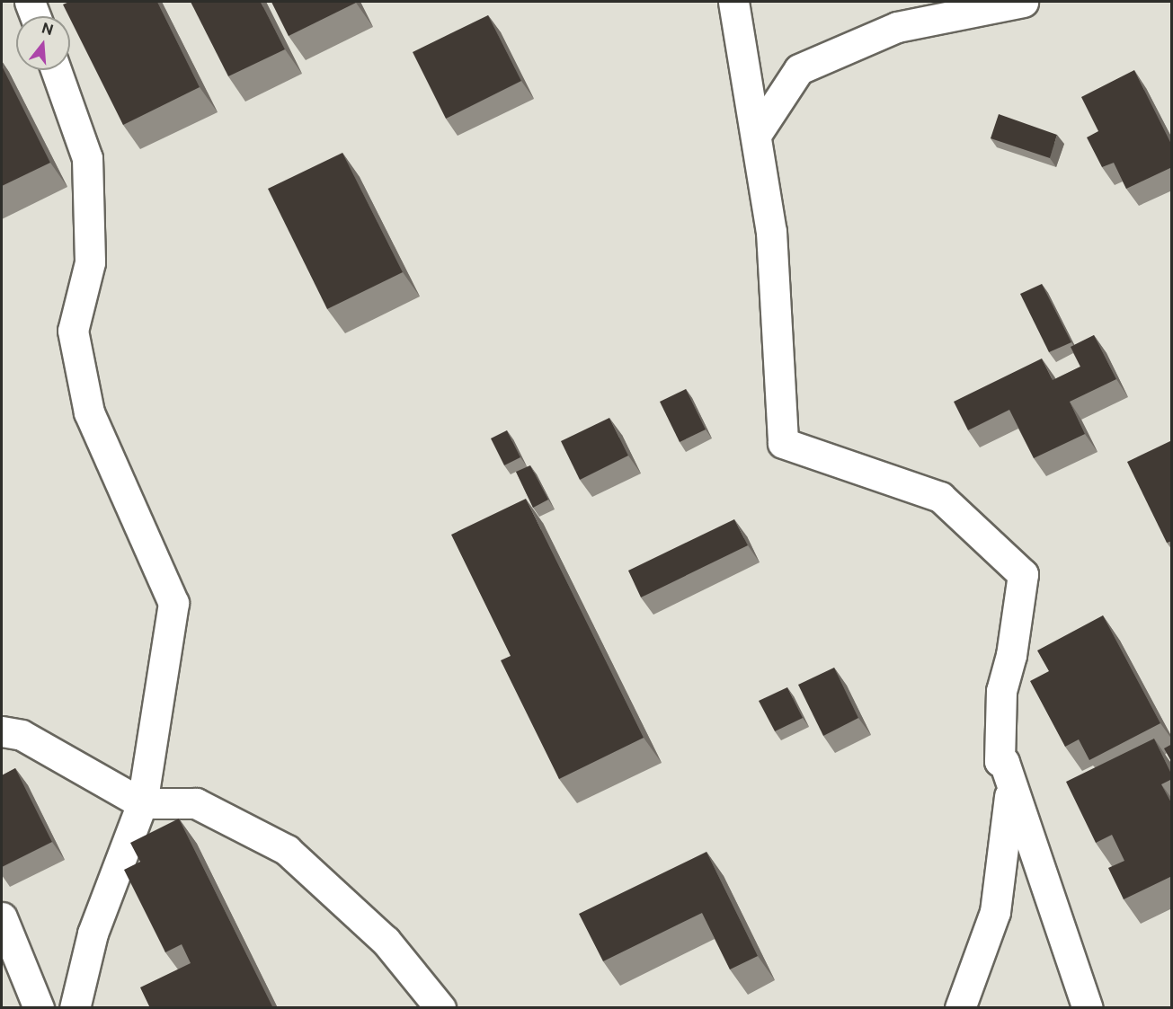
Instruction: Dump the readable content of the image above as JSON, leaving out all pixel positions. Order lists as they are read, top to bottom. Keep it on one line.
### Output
{"north":"top"}
